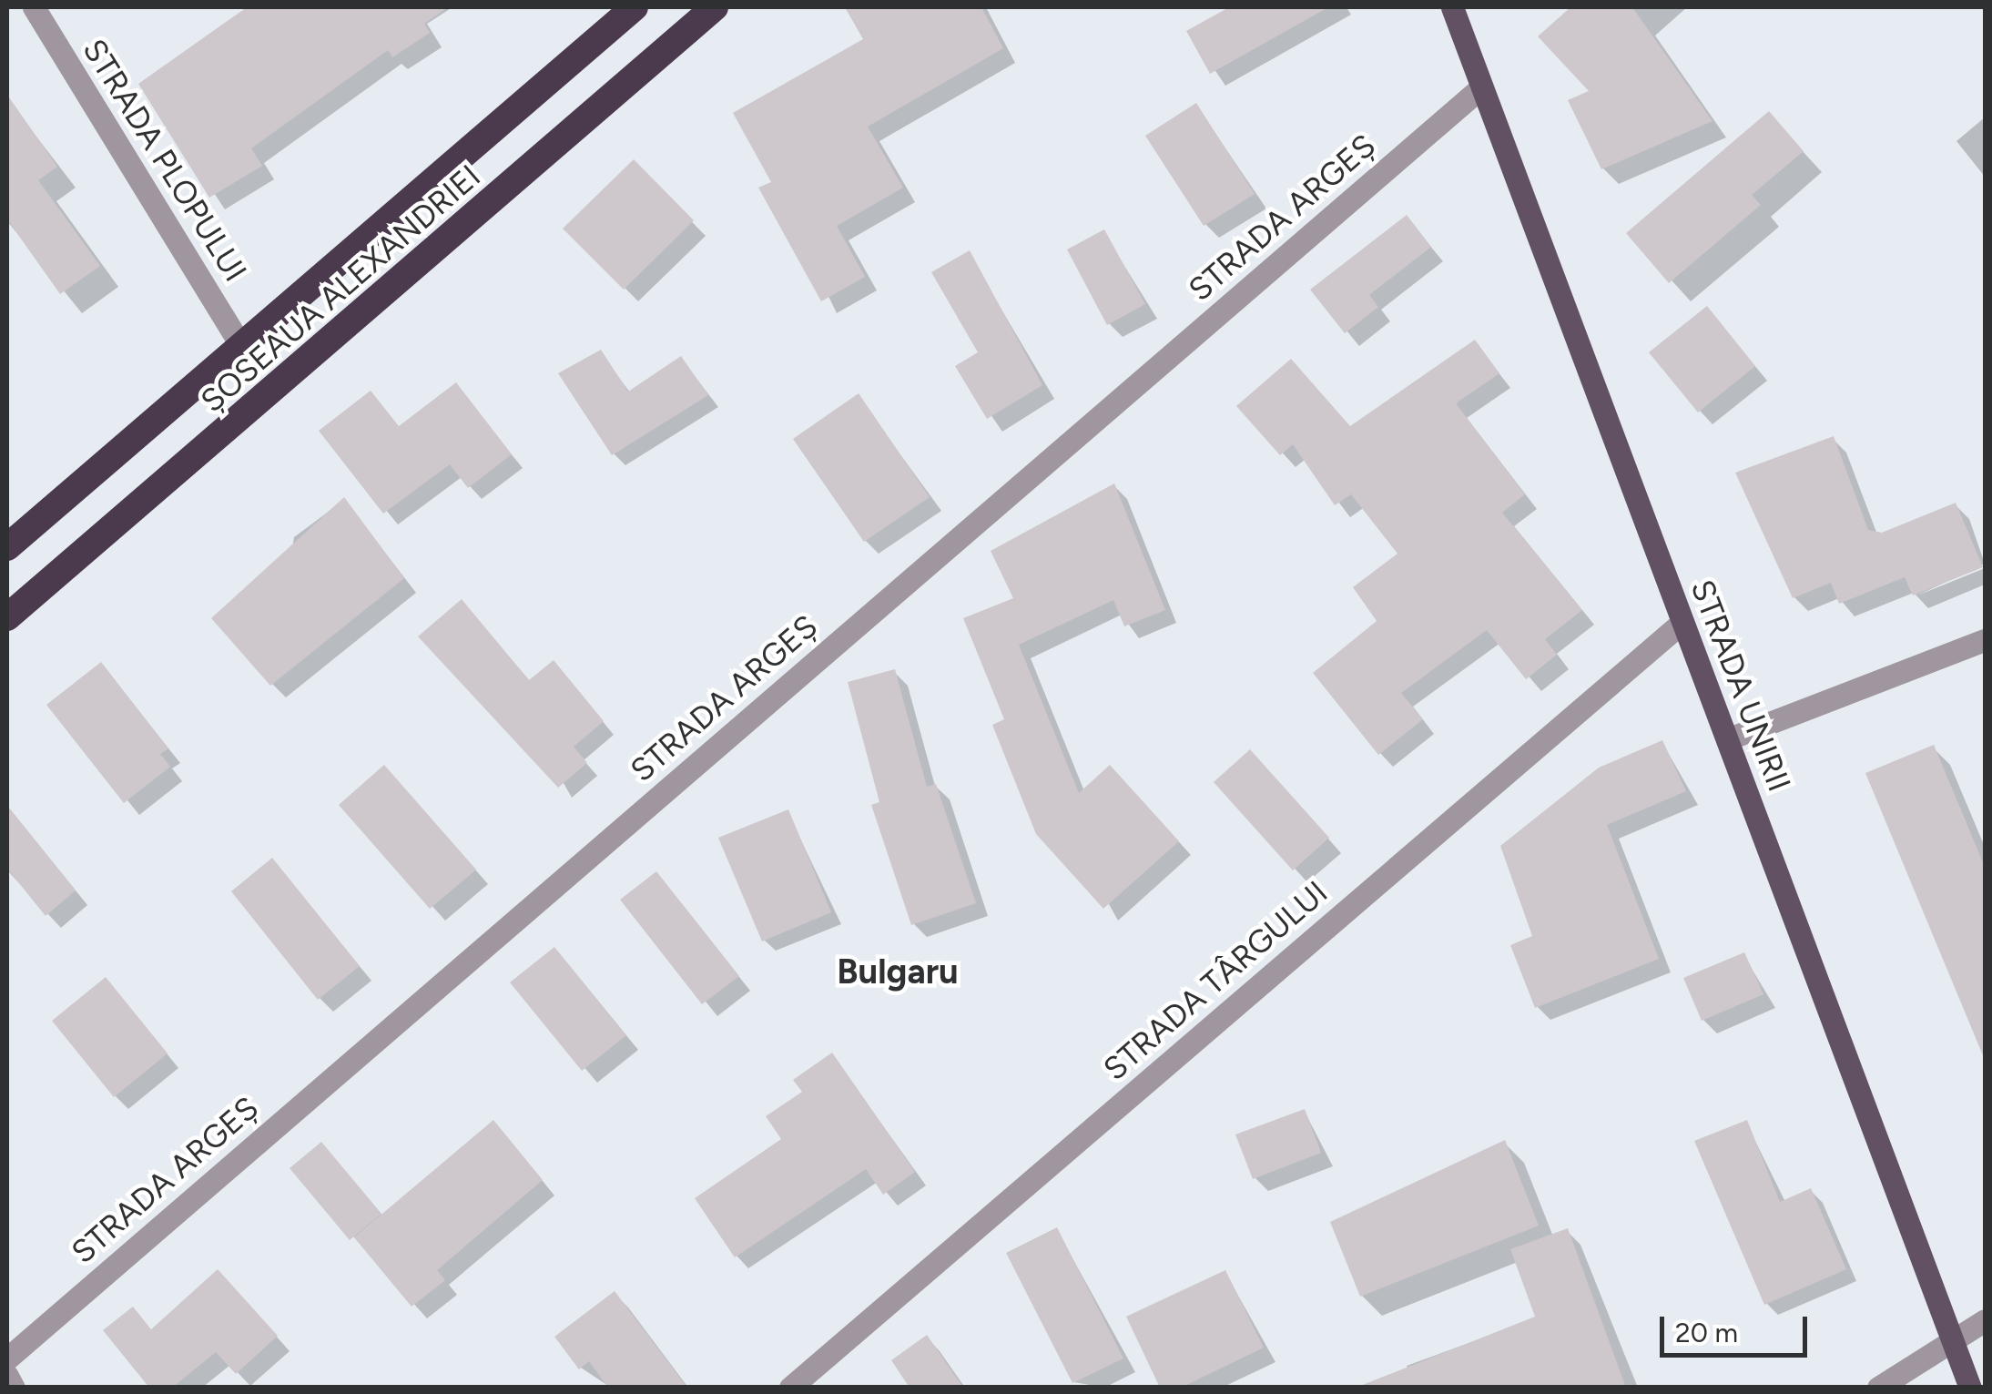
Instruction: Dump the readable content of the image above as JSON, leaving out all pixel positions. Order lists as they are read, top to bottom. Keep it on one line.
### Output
{"streets":{"highway":["ȘOSEAUA ALEXANDRIEI"],"main road":["STRADA UNIRII"],"street":["STRADA PLOPULUI","STRADA ARGEȘ","STRADA TÂRGULUI"]},"crossings":[["STRADA PLOPULUI","ȘOSEAUA ALEXANDRIEI"],["STRADA ARGEȘ","STRADA UNIRII"],["STRADA UNIRII","STRADA TÂRGULUI"]],"districts":["Bulgaru"],"scale_bar":"20 m"}
